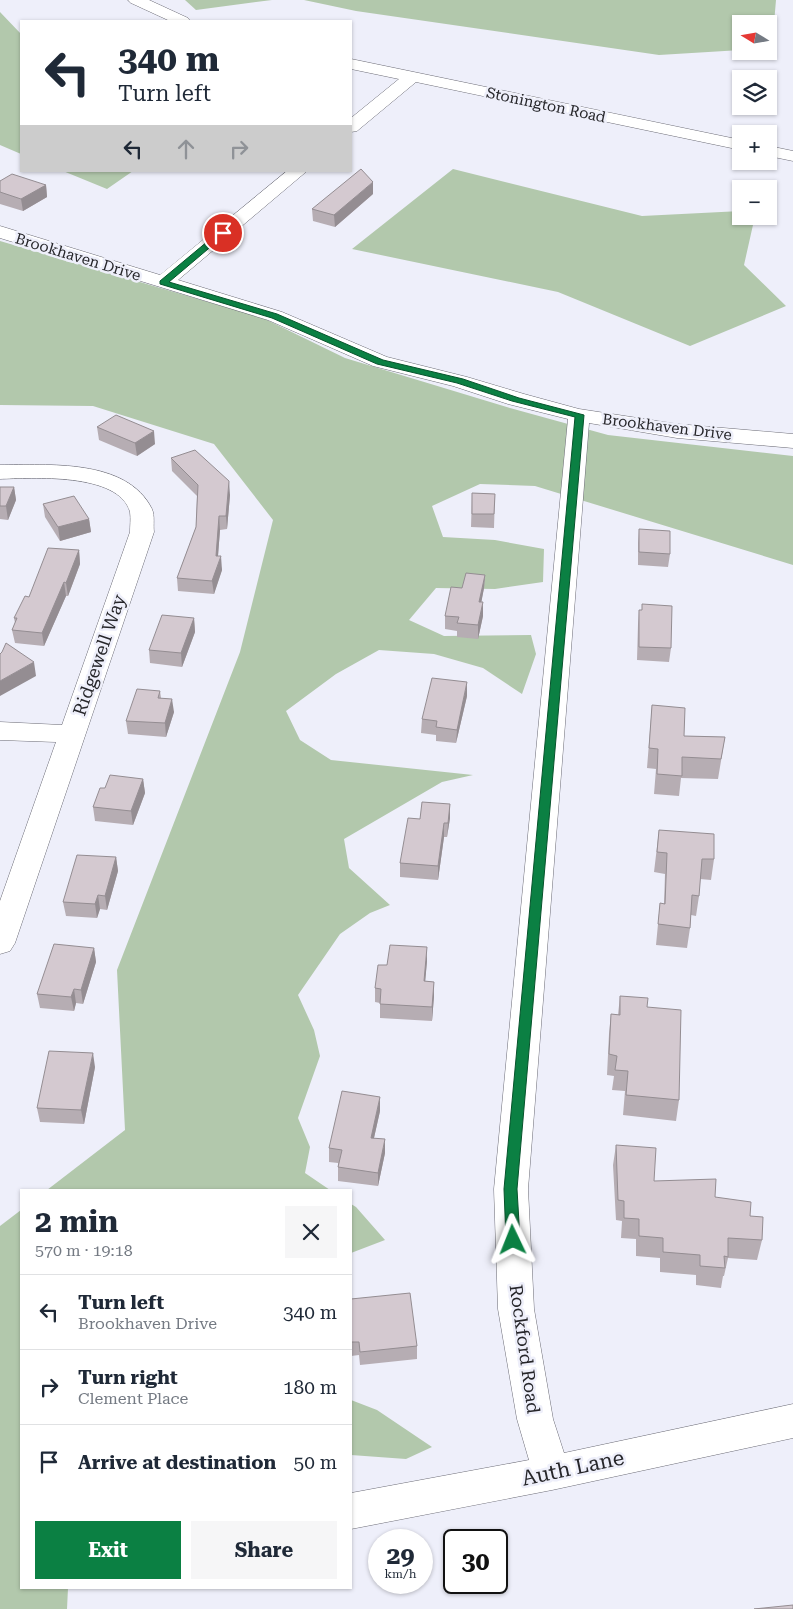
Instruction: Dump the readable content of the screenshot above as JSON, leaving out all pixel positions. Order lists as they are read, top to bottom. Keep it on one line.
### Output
{"streets":{"street":["Stonington Road","Brookhaven Drive","Ridgewell Way","Rockford Road","Auth Lane"]},"crossings":[["Brookhaven Drive","Rockford Road"],["Rockford Road","Auth Lane"]],"north":"left","page":{"map_buttons":["+","−"],"turn":["340 m","Turn left"],"heading":["2 min","570 m · 19:18"],"list":[{"name":"Turn left","note":"Brookhaven Drive","value":"340 m"},{"name":"Turn right","note":"Clement Place","value":"180 m"},{"name":"Arrive at destination","value":"50 m"}],"buttons":["Exit","Share"],"speed":"29 km/h","limit":"30"}}
